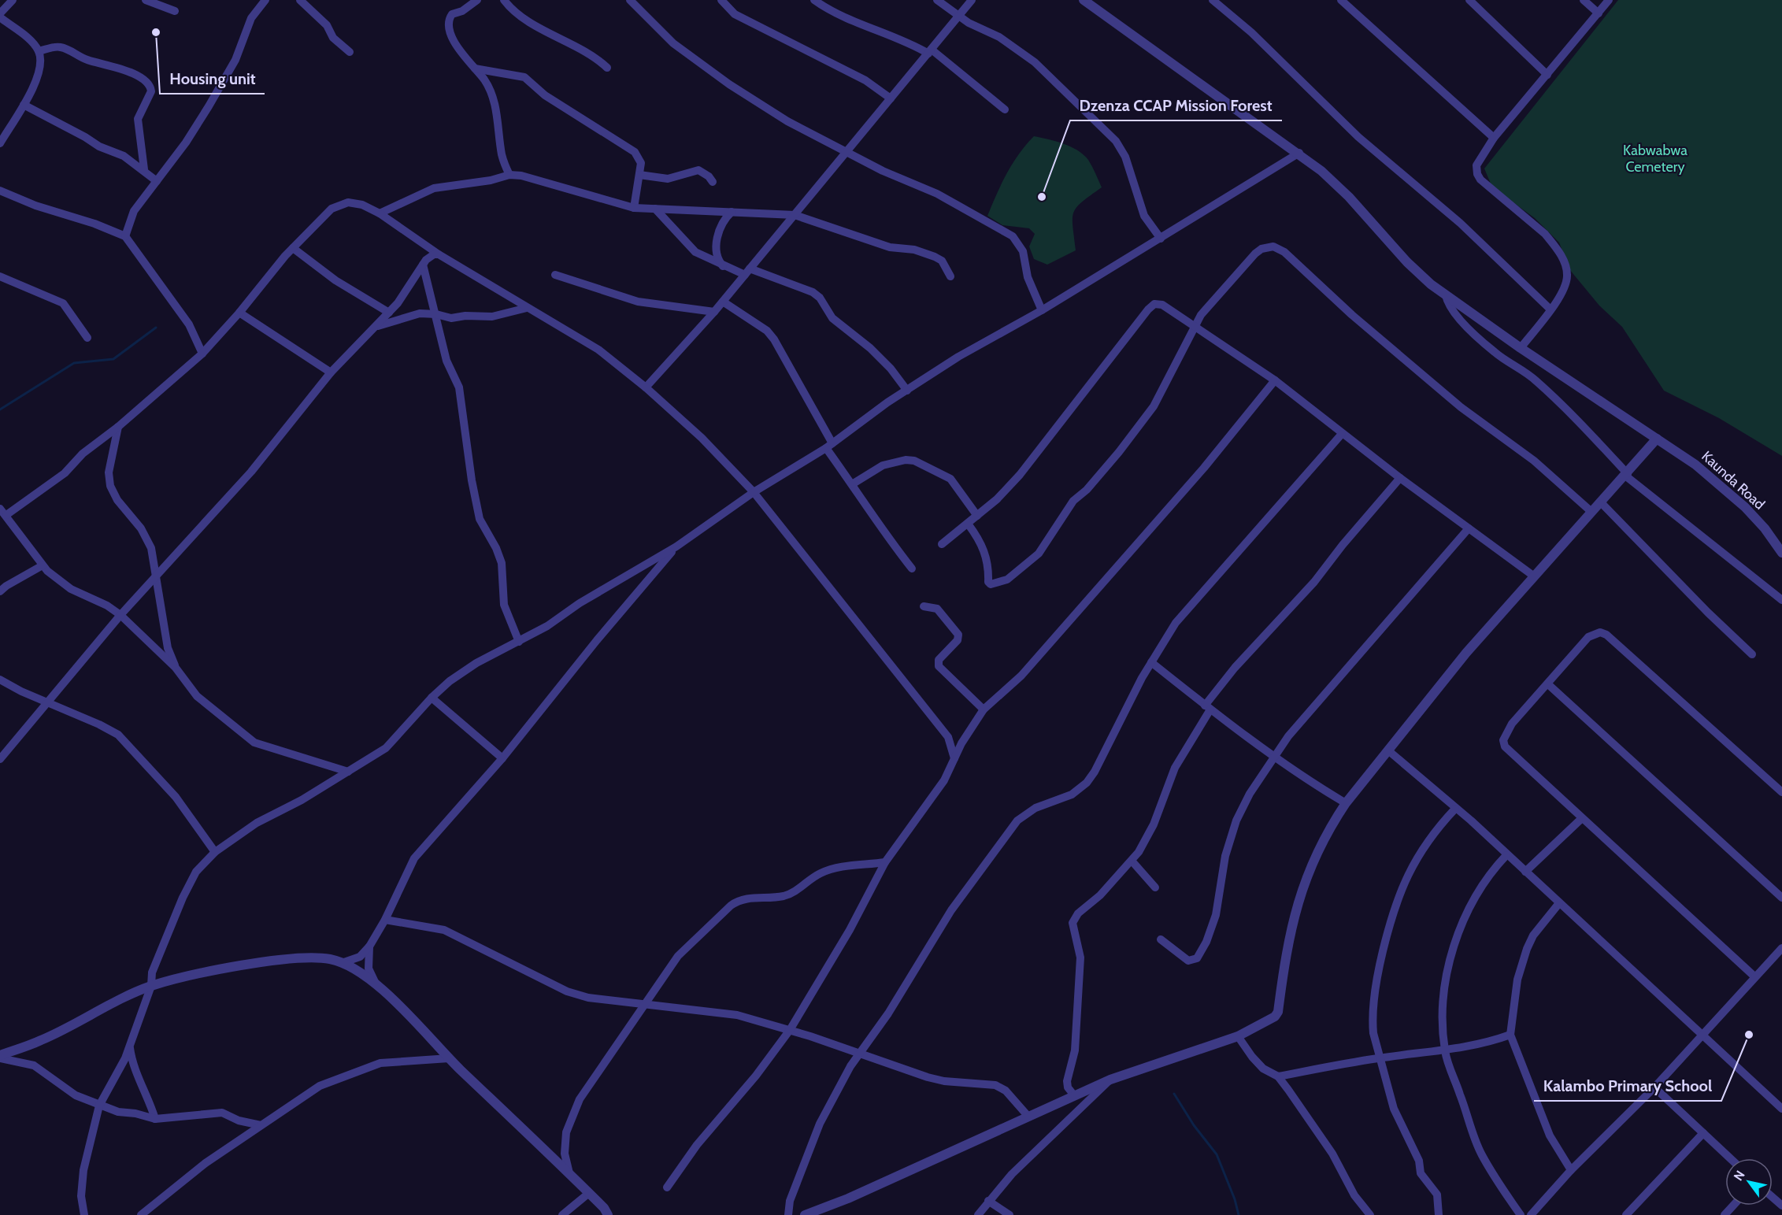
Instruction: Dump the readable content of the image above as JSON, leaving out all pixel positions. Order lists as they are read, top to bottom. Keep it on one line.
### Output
{"streets":{"street":["Kaunda Road"]},"parks":["Kabwabwa Cemetery"],"places":["Housing unit","Dzenza CCAP Mission Forest","Kalambo Primary School"],"north":"top left"}
